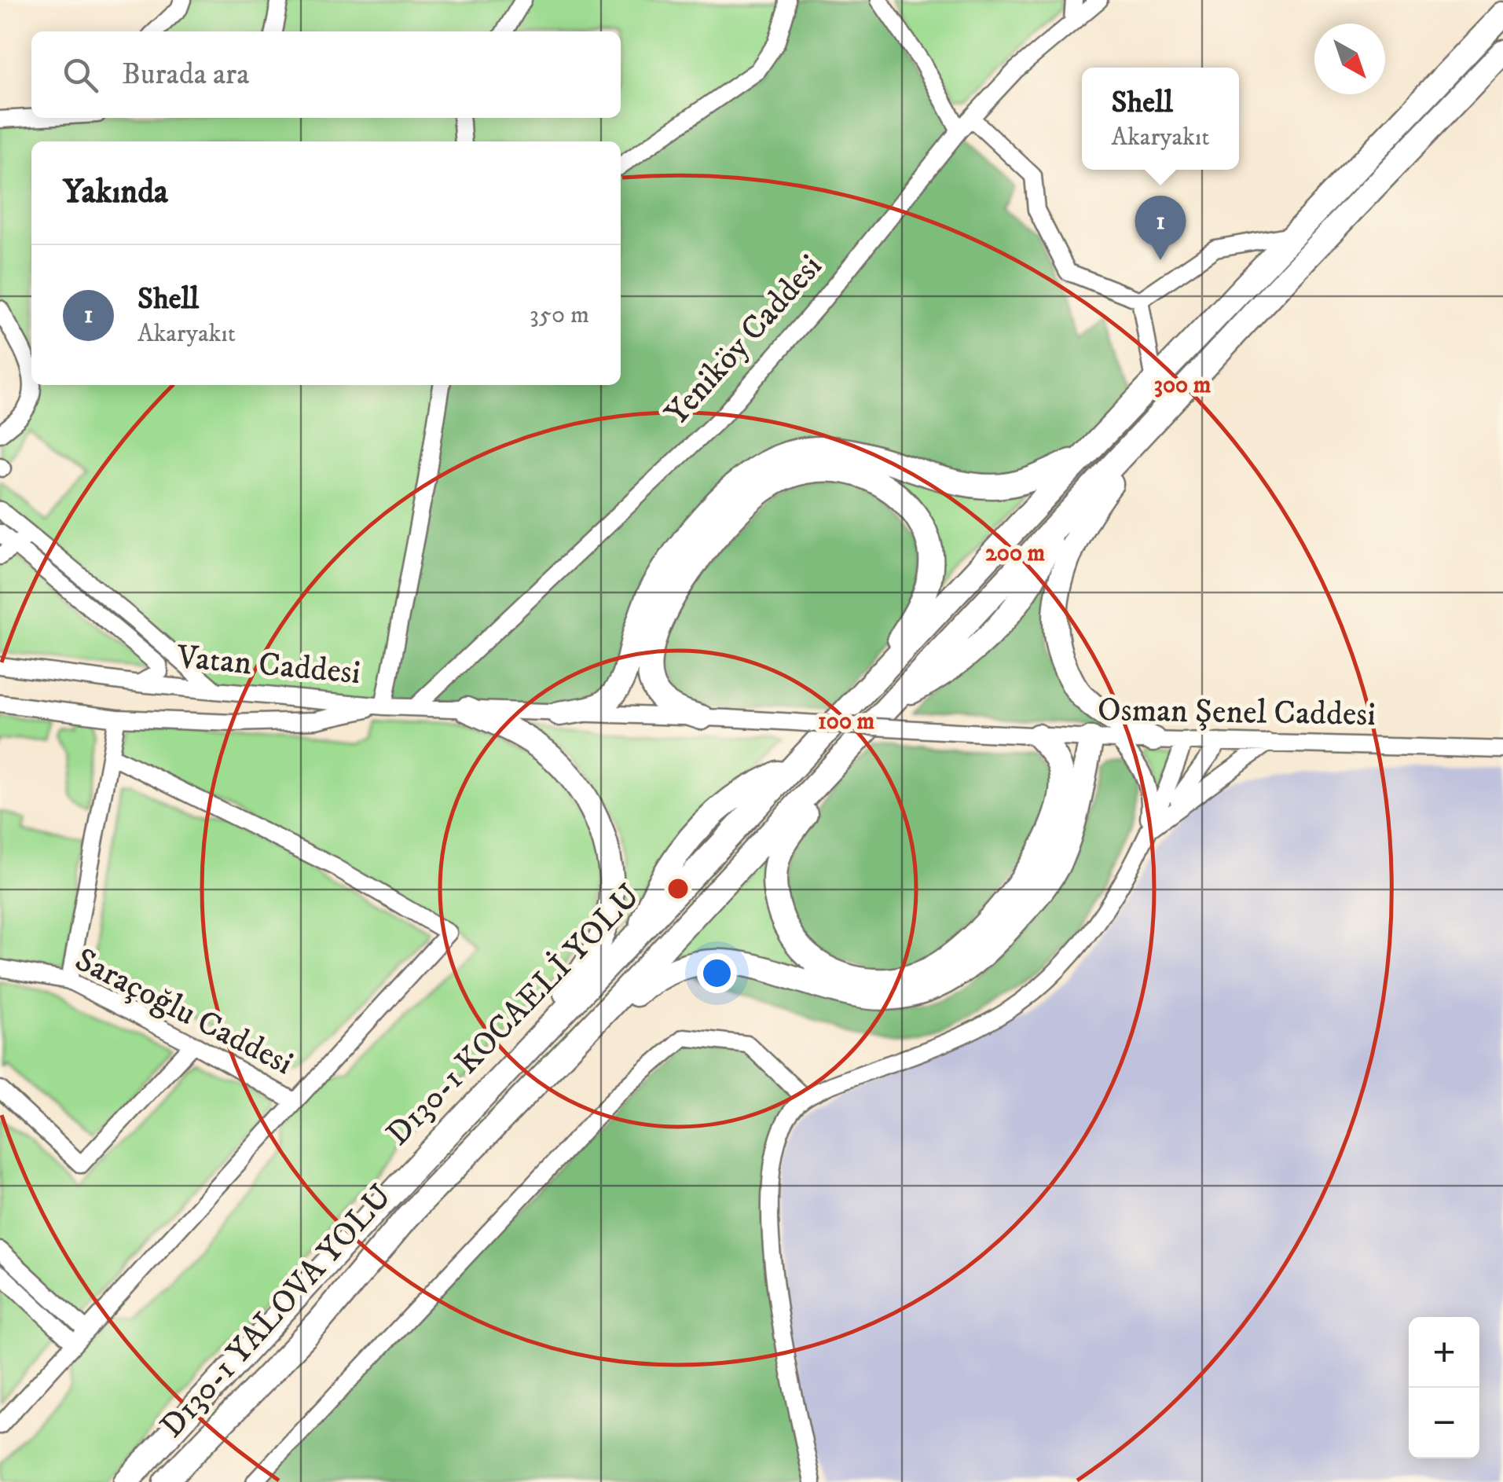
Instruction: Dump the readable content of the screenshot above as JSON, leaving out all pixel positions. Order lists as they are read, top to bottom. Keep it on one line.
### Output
{"streets":{"highway":["D130-1 KOCAELİ YOLU","D130-1 YALOVA YOLU"],"street":["Yeniköy Caddesi","Vatan Caddesi","Osman Şenel Caddesi","Saraçoğlu Caddesi"]},"crossings":[["Yeniköy Caddesi","Osman Şenel Caddesi"],["Vatan Caddesi","Osman Şenel Caddesi"]],"north":"bottom right","page":{"search":"Burada ara","popup":["Shell","Akaryakıt"],"heading":"Yakında","pins":"1","list":[{"mark":"1","name":"Shell","note":"Akaryakıt","value":"350 m"}],"map_buttons":["+","−"]},"rings":["300 m","200 m","100 m"]}
